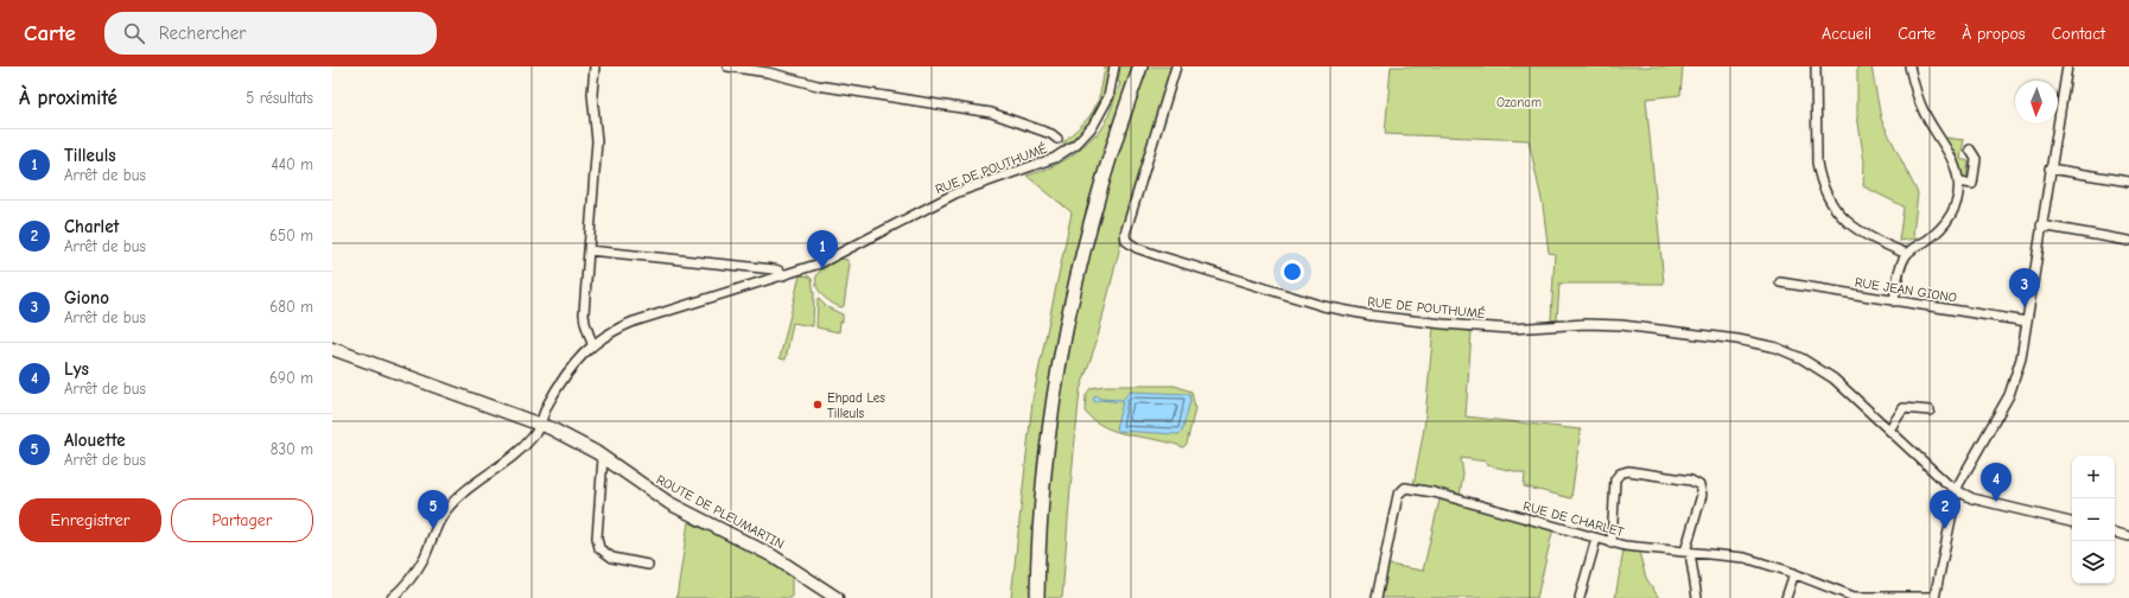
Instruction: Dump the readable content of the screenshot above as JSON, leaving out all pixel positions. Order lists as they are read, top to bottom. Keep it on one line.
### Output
{"streets":{"main road":["ROUTE DE PLEUMARTIN"],"street":["RUE DE POUTHUMÉ","RUE JEAN GIONO","RUE DE CHARLET"]},"crossings":[["RUE DE POUTHUMÉ","ROUTE DE PLEUMARTIN"]],"parks":["Ozanam"],"places":["Ehpad Les Tilleuls"],"north":"bottom","page":{"header":"Carte","search":"Rechercher","nav":["Accueil","Carte","À propos","Contact"],"heading":["À proximité","5 résultats"],"list":[{"mark":"1","name":"Tilleuls","note":"Arrêt de bus","value":"440 m"},{"mark":"2","name":"Charlet","note":"Arrêt de bus","value":"650 m"},{"mark":"3","name":"Giono","note":"Arrêt de bus","value":"680 m"},{"mark":"4","name":"Lys","note":"Arrêt de bus","value":"690 m"},{"mark":"5","name":"Alouette","note":"Arrêt de bus","value":"830 m"}],"pins":["1","3","4","2","5"],"map_buttons":["+","−"],"buttons":["Enregistrer","Partager"]}}
